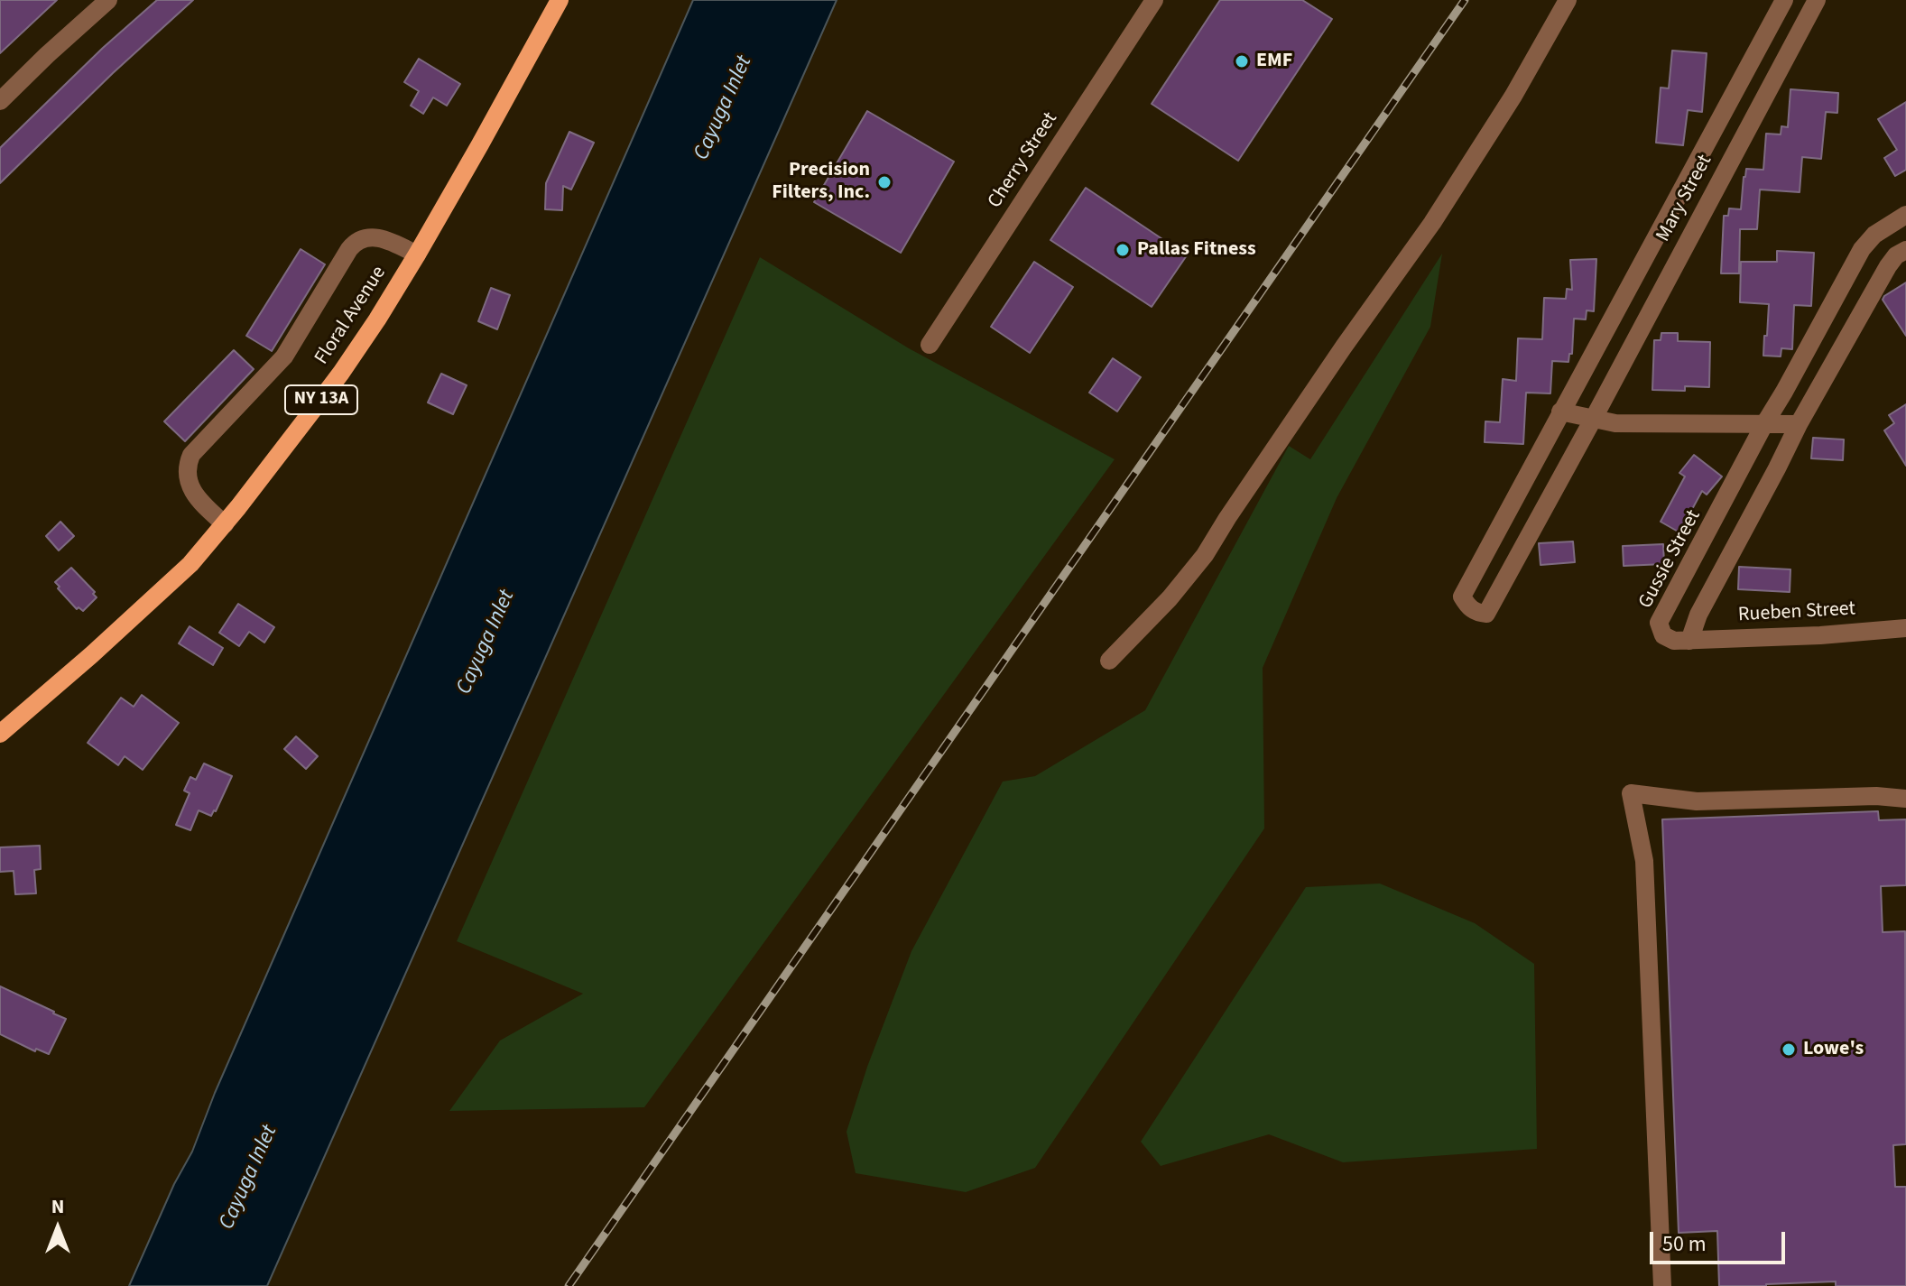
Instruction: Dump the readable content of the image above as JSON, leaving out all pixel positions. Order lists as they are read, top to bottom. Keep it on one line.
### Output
{"streets":{"main road":["Floral Avenue","NY 13A"],"street":["Cherry Street","Mary Street","Gussie Street","Rueben Street"]},"crossings":[["Gussie Street","Rueben Street"]],"water":["Cayuga Inlet"],"places":["EMF","Precision Filters, Inc.","Pallas Fitness","Lowe's"],"scale_bar":"50 m","north":"top"}
